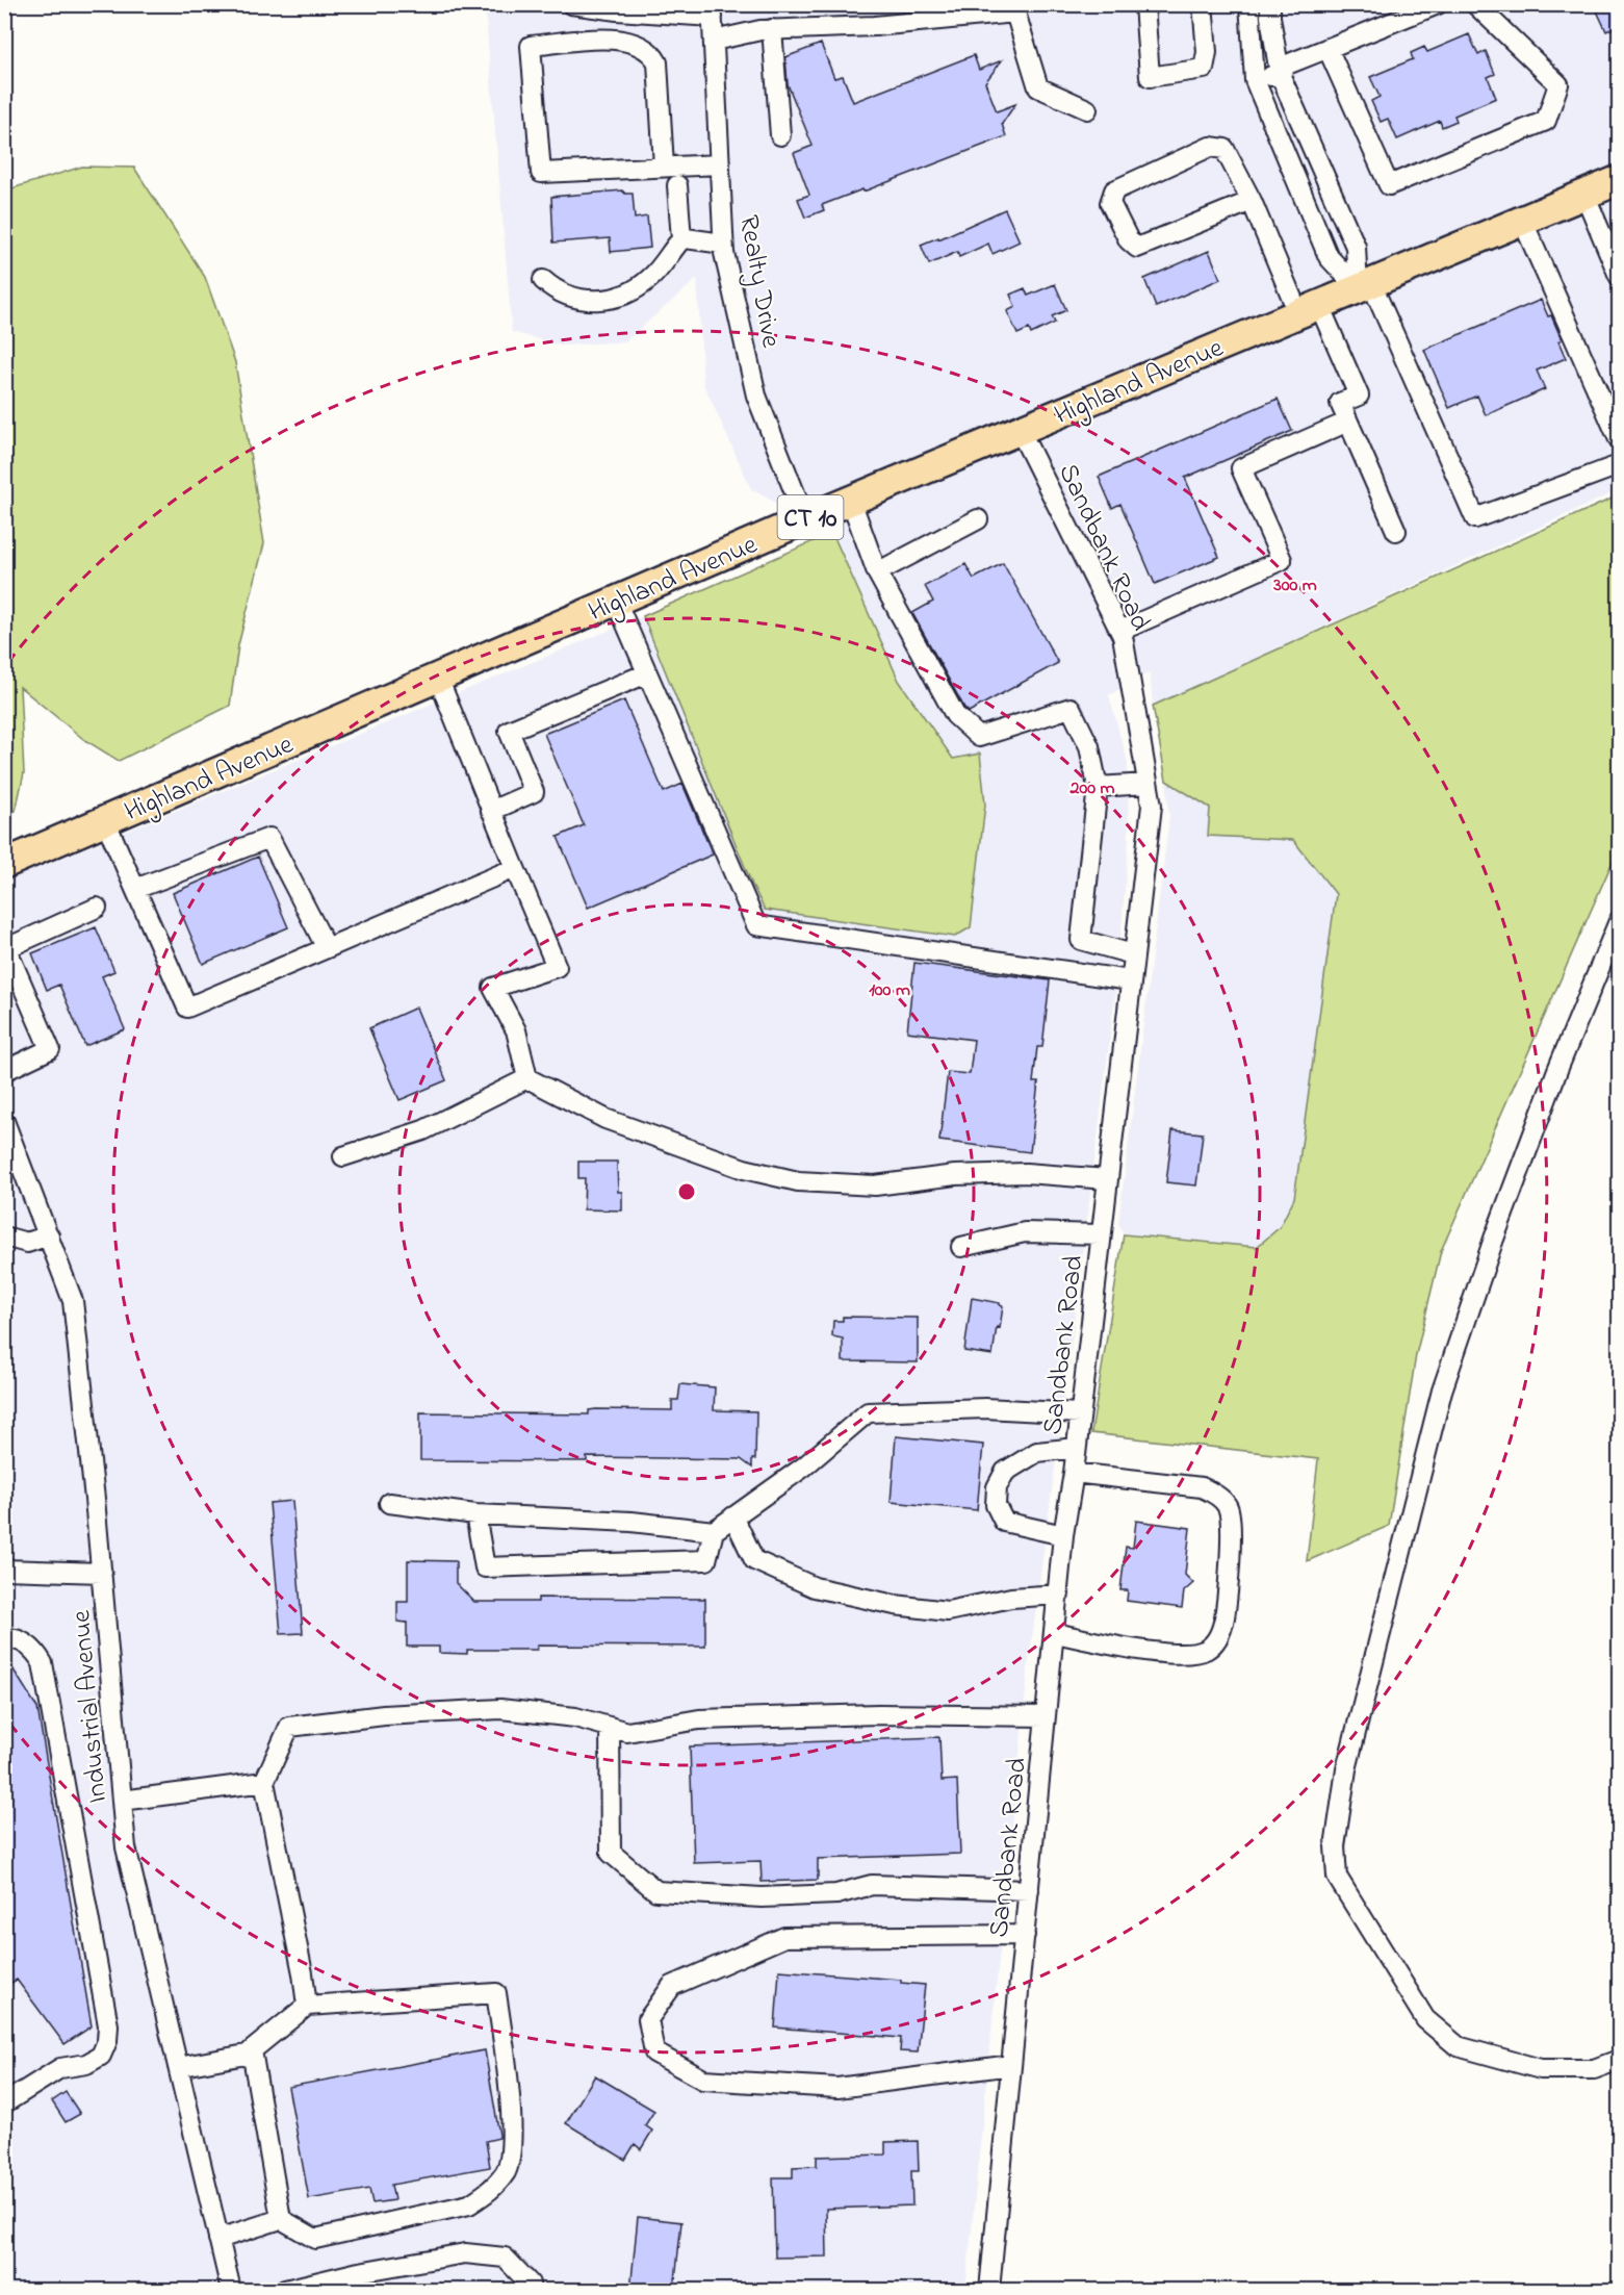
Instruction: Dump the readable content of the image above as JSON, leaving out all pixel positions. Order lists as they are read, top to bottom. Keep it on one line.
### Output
{"streets":{"highway":["Highland Avenue","CT 10"],"street":["Realty Drive","Sandbank Road","Industrial Avenue"]},"crossings":[["Realty Drive","Highland Avenue"],["Highland Avenue","Sandbank Road"]],"rings":["300 m","200 m","100 m"]}
